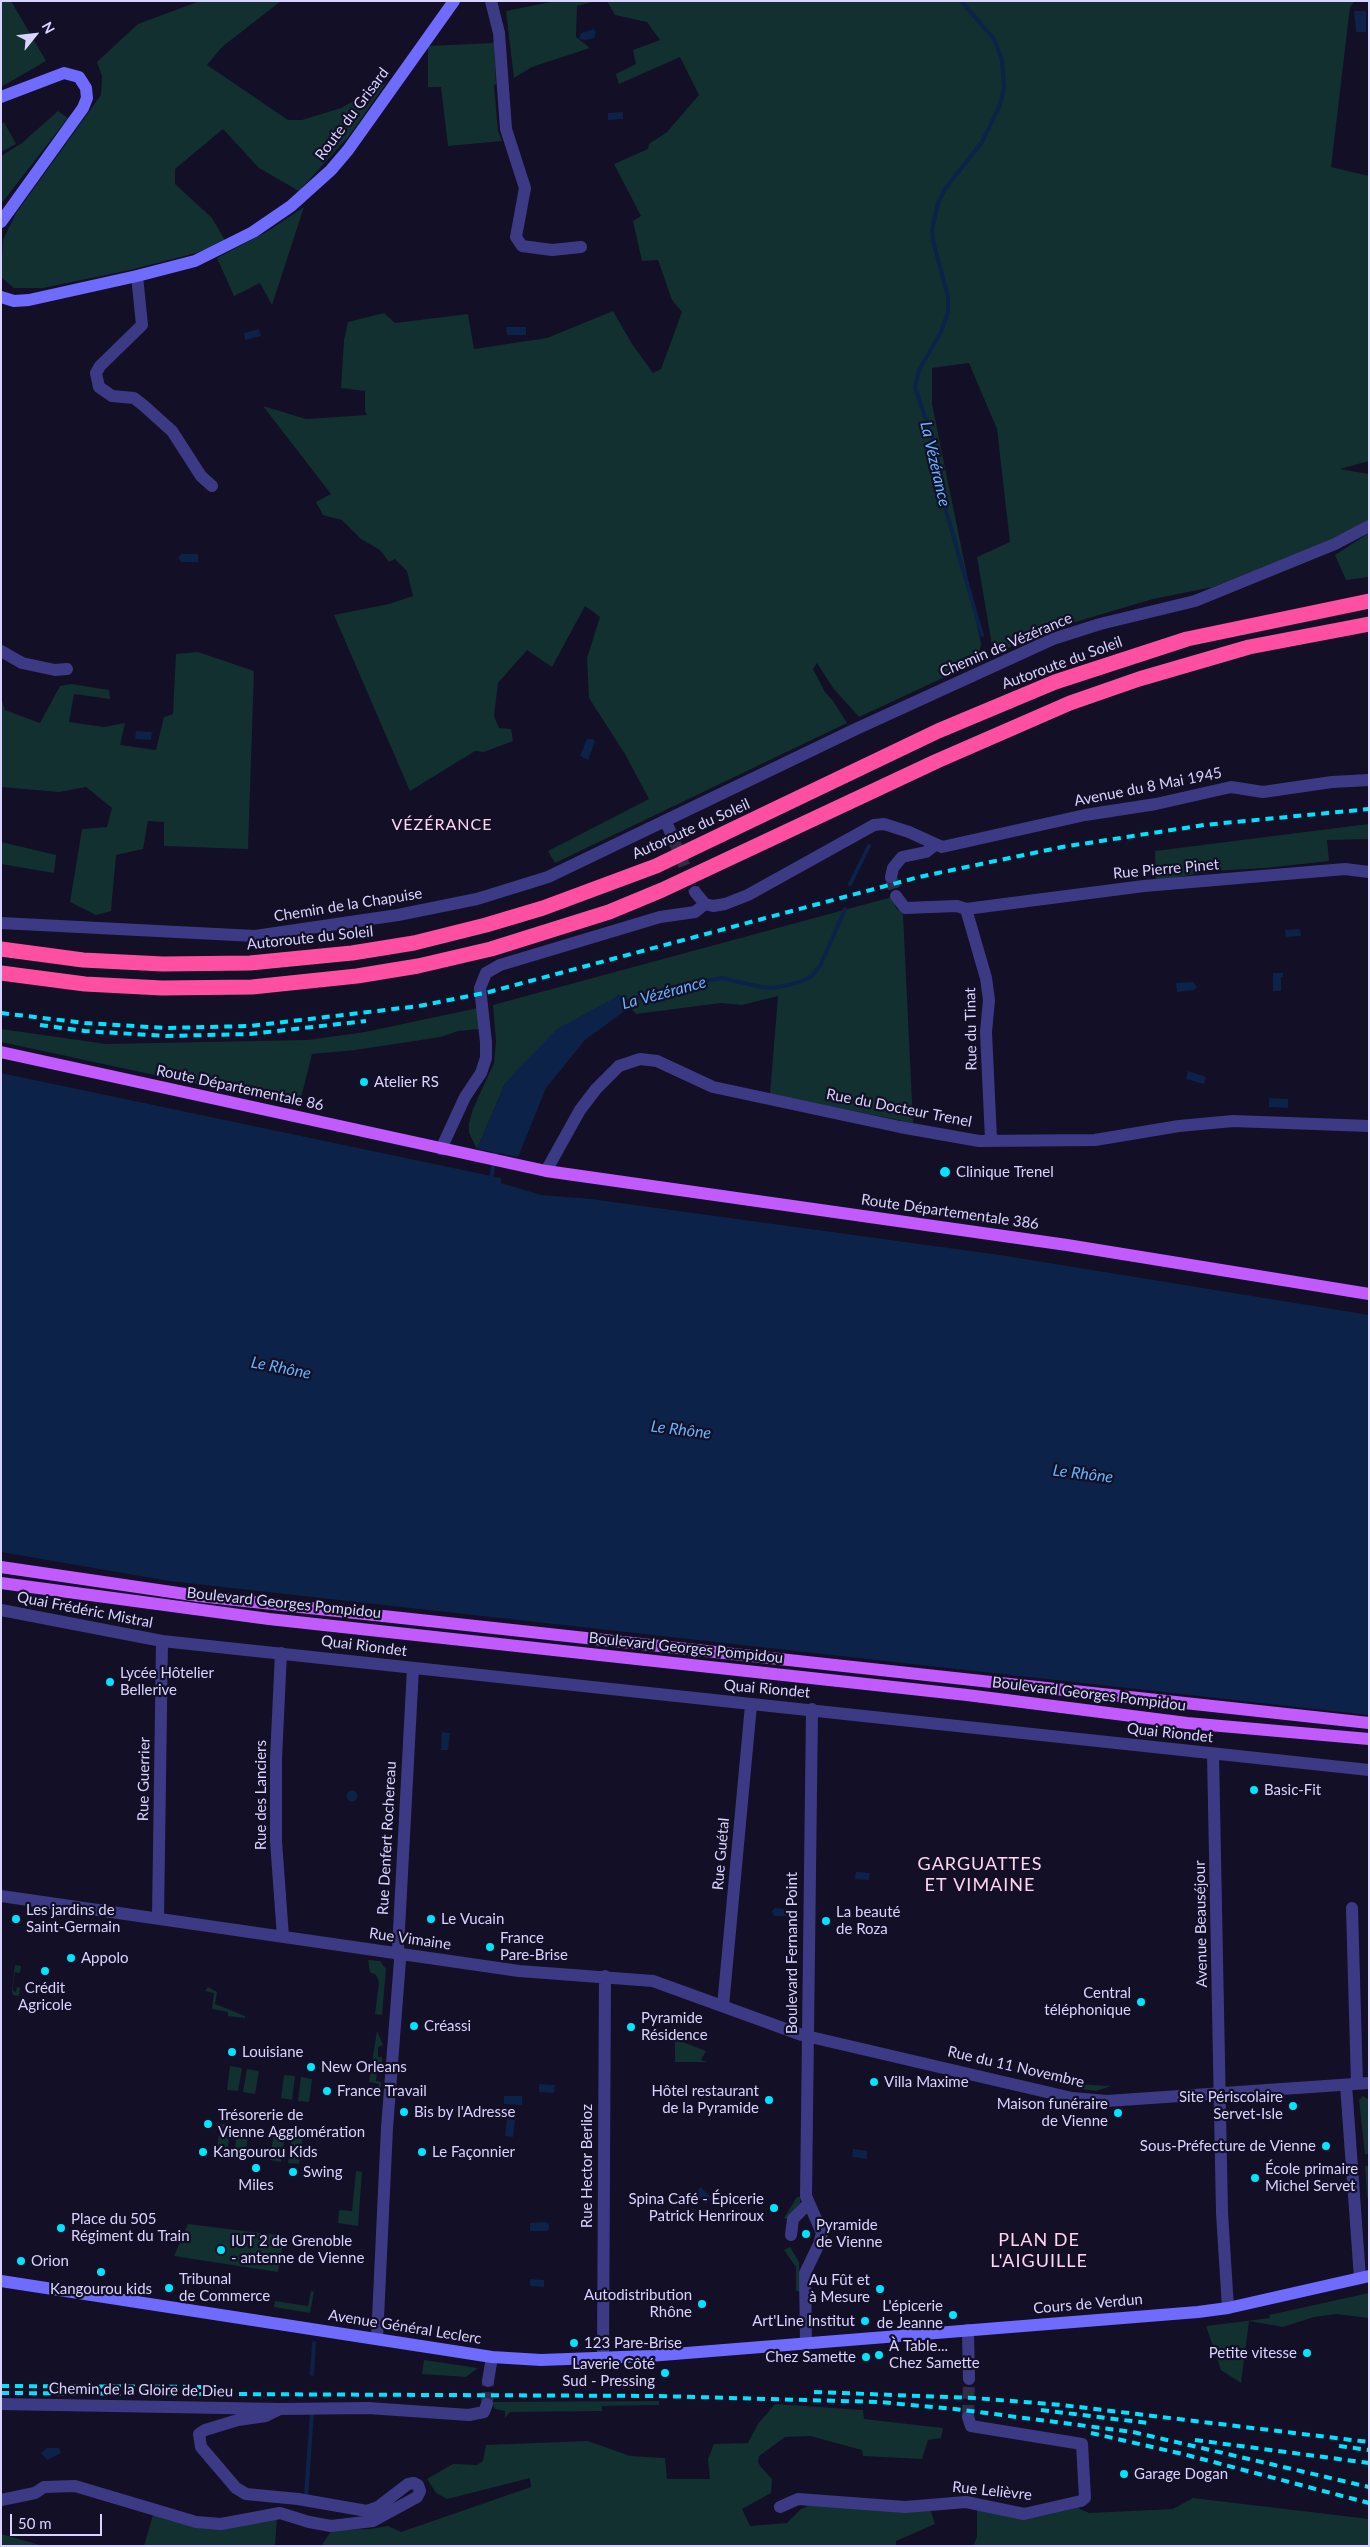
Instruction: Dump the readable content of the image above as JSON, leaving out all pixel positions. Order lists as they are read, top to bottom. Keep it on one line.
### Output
{"streets":{"highway":["Autoroute du Soleil"],"main road":["Route du Grisard","Route Départementale 86","Route Départementale 386","Boulevard Georges Pompidou","Cours de Verdun","Avenue Général Leclerc"],"street":["Chemin de Vézérance","Avenue du 8 Mai 1945","Rue Pierre Pinet","Chemin de la Chapuise","Rue du Tinat","Rue du Docteur Trenel","Quai Frédéric Mistral","Quai Riondet","Rue Guerrier","Rue des Lanciers","Rue Denfert Rochereau","Rue Guétal","Avenue Beauséjour","Rue Vimaine","Boulevard Fernand Point","Rue du 11 Novembre","Rue Hector Berlioz","Chemin de la Gloire de Dieu","Rue Lelièvre"]},"crossings":[["Chemin de Vézérance","Chemin de la Chapuise"],["Rue Pierre Pinet","Rue du Tinat"],["Rue du Tinat","Rue du Docteur Trenel"],["Route Départementale 86","Route Départementale 386"],["Rue du Docteur Trenel","Route Départementale 386"],["Quai Frédéric Mistral","Quai Riondet"],["Quai Frédéric Mistral","Rue Guerrier"],["Quai Riondet","Rue Guerrier"],["Quai Riondet","Rue des Lanciers"],["Quai Riondet","Rue Denfert Rochereau"],["Quai Riondet","Rue Guétal"],["Quai Riondet","Avenue Beauséjour"],["Quai Riondet","Boulevard Fernand Point"],["Rue Guerrier","Rue Vimaine"],["Rue des Lanciers","Rue Vimaine"],["Rue Denfert Rochereau","Rue Vimaine"],["Rue Denfert Rochereau","Avenue Général Leclerc"],["Rue Guétal","Rue Vimaine"],["Avenue Beauséjour","Rue du 11 Novembre"],["Avenue Beauséjour","Cours de Verdun"],["Rue Vimaine","Boulevard Fernand Point"],["Rue Vimaine","Rue du 11 Novembre"],["Rue Vimaine","Rue Hector Berlioz"],["Boulevard Fernand Point","Rue du 11 Novembre"],["Rue Hector Berlioz","Avenue Général Leclerc"],["Cours de Verdun","Avenue Général Leclerc"]],"districts":["VÉZÉRANCE","GARGUATTES ET VIMAINE","PLAN DE L'AIGUILLE"],"water":["La Vézérance","Le Rhône"],"places":["Atelier RS","Clinique Trenel","Lycée Hôtelier Bellerive","Basic-Fit","Les jardins de Saint-Germain","Le Vucain","La beauté de Roza","France Pare-Brise","Appolo","Crédit Agricole","Central téléphonique","Créassi","Pyramide Résidence","Louisiane","New Orleans","Villa Maxime","France Travail","Hôtel restaurant de la Pyramide","Site Périscolaire Servet-Isle","Bis by l'Adresse","Maison funéraire de Vienne","Trésorerie de Vienne Agglomération","Sous-Préfecture de Vienne","Kangourou Kids","Le Façonnier","Miles","Swing","École primaire Michel Servet","Spina Café - Épicerie Patrick Henriroux","Place du 505 Régiment du Train","Pyramide de Vienne","IUT 2 de Grenoble - antenne de Vienne","Orion","Kangourou kids","Tribunal de Commerce","Au Fût et à Mesure","Autodistribution Rhône","L'épicerie de Jeanne","Art'Line Institut","123 Pare-Brise","Petite vitesse","À Table... Chez Samette","Chez Samette","Laverie Côté Sud - Pressing","Garage Dogan"],"scale_bar":"50 m","north":"top right"}
